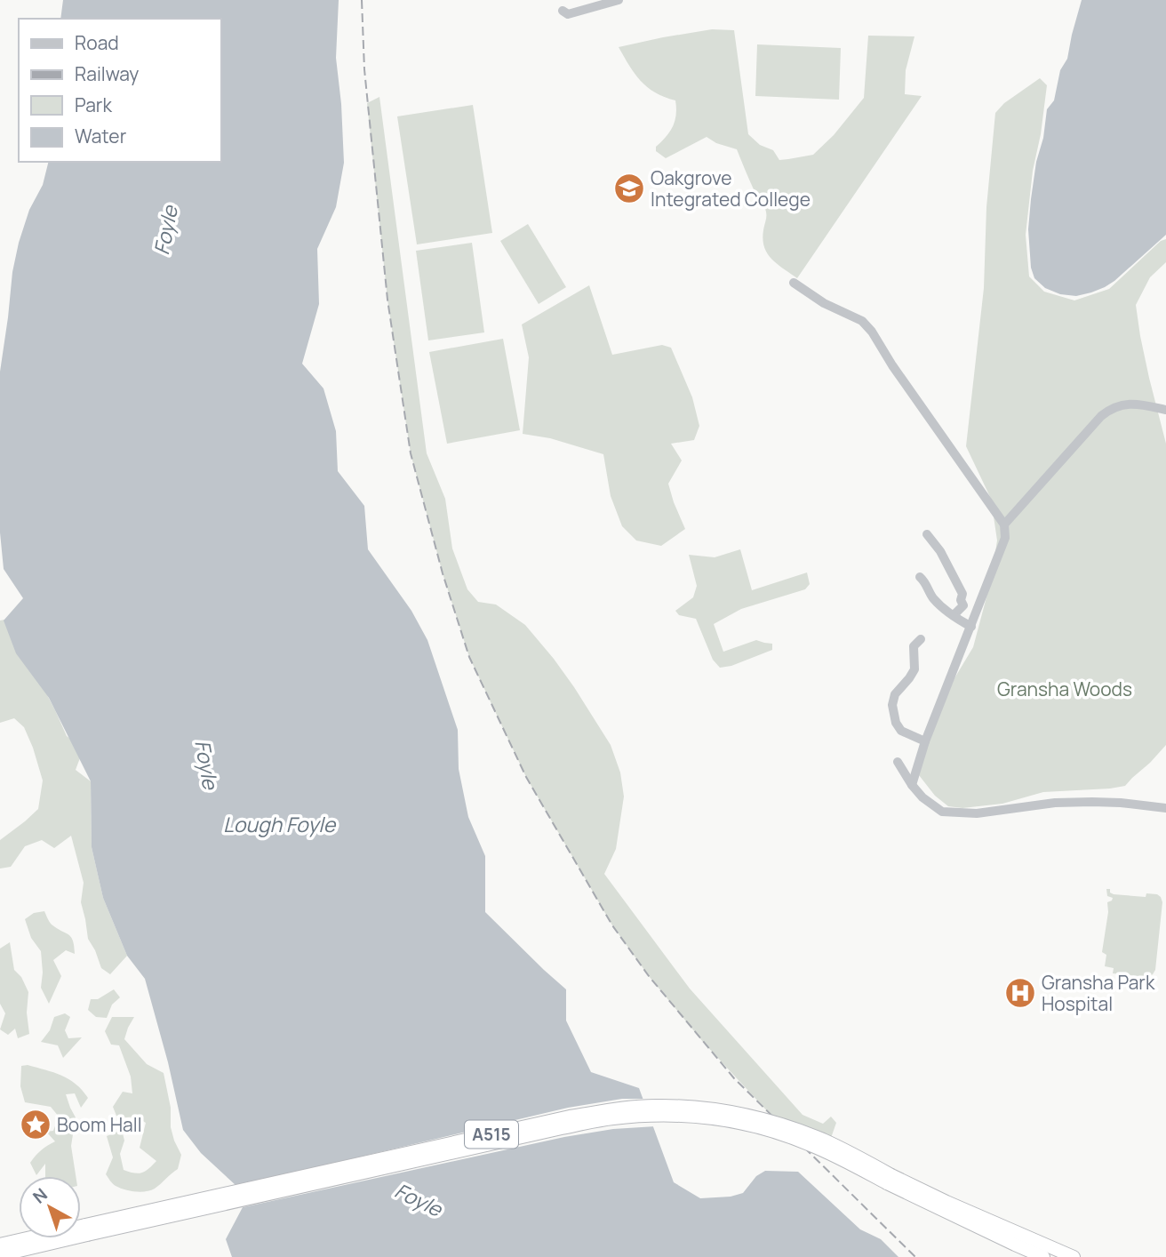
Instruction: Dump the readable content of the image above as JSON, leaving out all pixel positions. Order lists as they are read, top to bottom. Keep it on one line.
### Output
{"streets":{"highway":["A515"]},"water":["Foyle","Lough Foyle"],"parks":["Gransha Woods"],"places":{"school or university":["Oakgrove Integrated College"],"hospital":["Gransha Park Hospital"],"place":["Boom Hall"]},"legend":["Road","Railway","Park","Water"],"north":"top left"}
